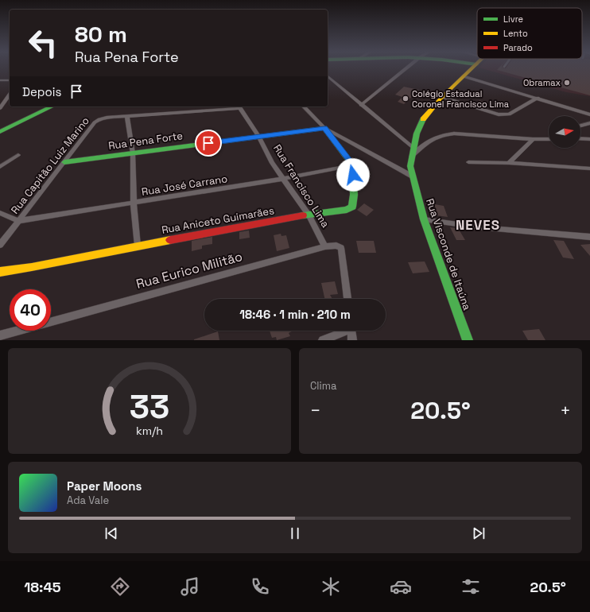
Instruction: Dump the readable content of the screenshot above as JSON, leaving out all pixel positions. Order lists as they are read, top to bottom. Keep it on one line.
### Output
{"streets":{"street":["Rua Pena Forte","Rua Capitão Luiz Marino","Rua José Carrano","Rua Francisco Lima","Rua Aniceto Guimarães","Rua Visconde de Itaúna","Rua Eurico Militão"]},"crossings":[["Rua Pena Forte","Rua Capitão Luiz Marino"],["Rua Pena Forte","Rua Francisco Lima"],["Rua Capitão Luiz Marino","Rua José Carrano"],["Rua Capitão Luiz Marino","Rua Francisco Lima"],["Rua José Carrano","Rua Francisco Lima"],["Rua José Carrano","Rua Aniceto Guimarães"],["Rua Francisco Lima","Rua Aniceto Guimarães"],["Rua Francisco Lima","Rua Eurico Militão"]],"districts":["NEVES"],"places":["Obramax","Colégio Estadual Coronel Francisco Lima"],"legend":["Livre","Lento","Parado"],"north":"right","page":{"turn":["80 m","Rua Pena Forte"],"then":"Depois","limit":"40","trip":"18:46 · 1 min · 210 m","tile":"Clima","heat":["−","20.5°","+"],"song":["Paper Moons","Ada Vale"],"tabs":["18:45","20.5°"],"gauge":["33","km/h"]}}
